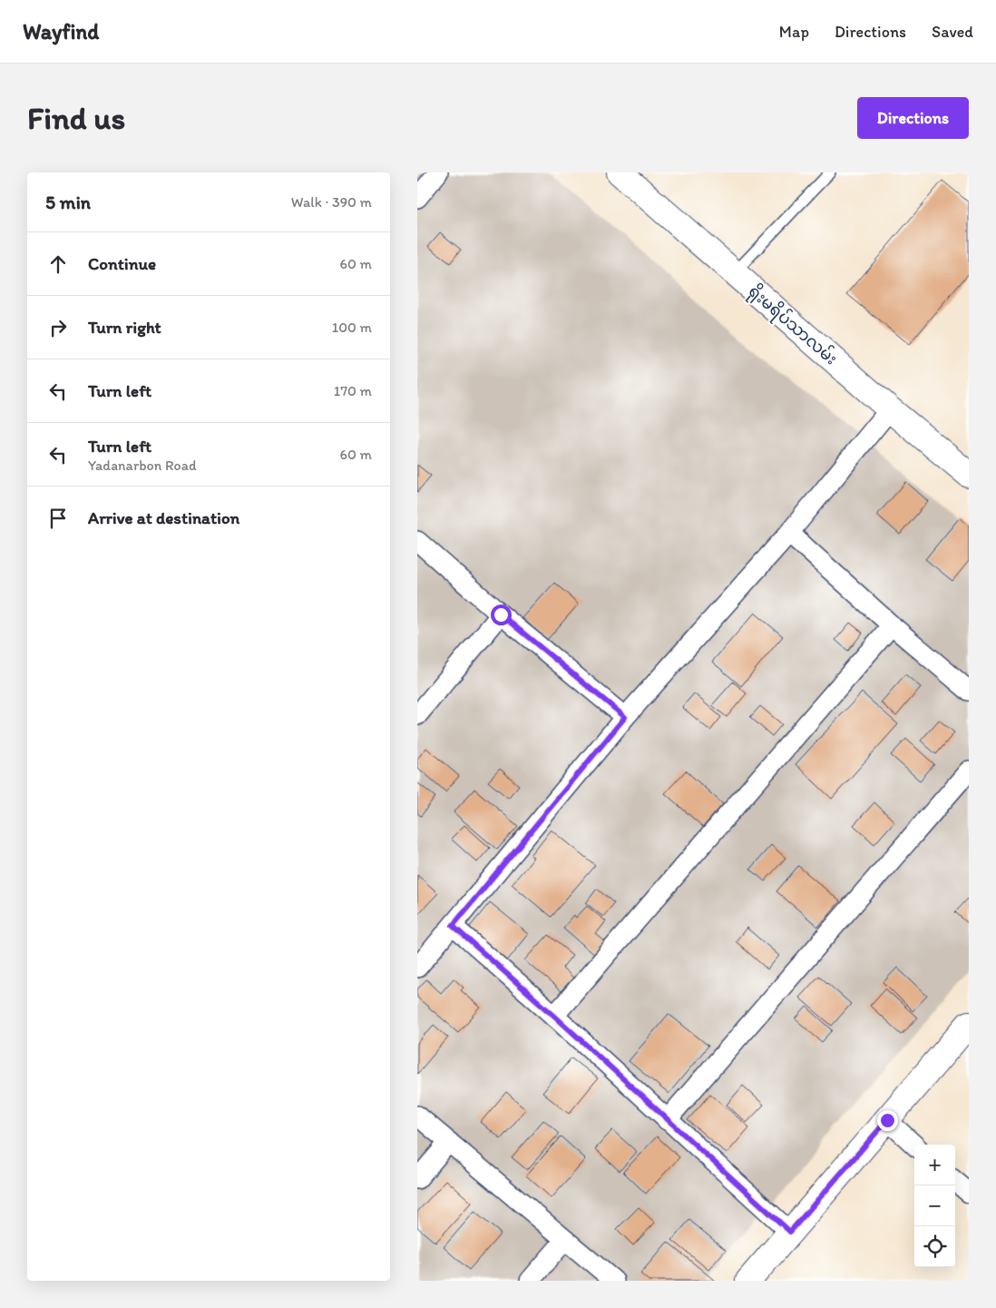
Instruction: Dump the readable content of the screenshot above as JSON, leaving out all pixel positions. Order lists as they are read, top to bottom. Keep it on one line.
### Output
{"streets":{"street":["ရိုးမရိပ်သာလမ်း"]},"page":{"header":"Wayfind","nav":["Map","Directions","Saved"],"buttons":"Directions","title":"Find us","heading":["5 min","Walk · 390 m"],"list":[["Continue","60 m"],["Turn right","100 m"],["Turn left","170 m"],["Turn left","Yadanarbon Road","60 m"],"Arrive at destination"],"map_buttons":["+","−"]}}
